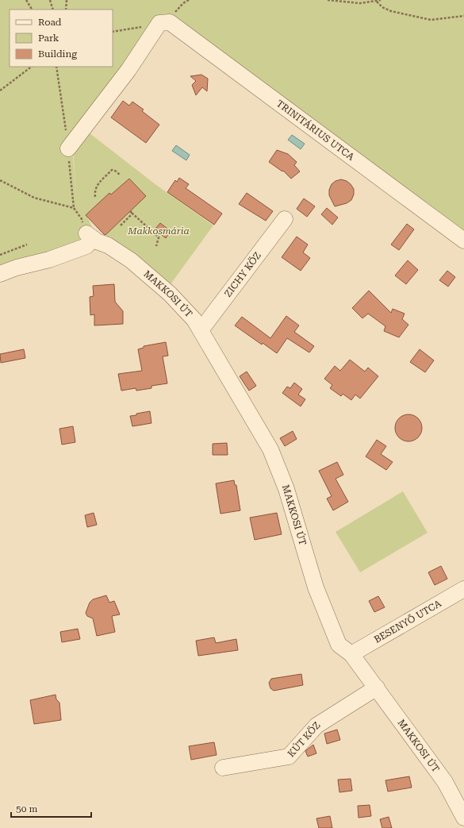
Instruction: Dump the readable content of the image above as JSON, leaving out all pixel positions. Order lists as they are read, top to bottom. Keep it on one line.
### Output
{"streets":{"street":["TRINITÁRIUS UTCA","ZICHY KÖZ","MAKKOSI ÚT","BESENYŐ UTCA","KÚT KÖZ"]},"crossings":[["ZICHY KÖZ","MAKKOSI ÚT"],["MAKKOSI ÚT","BESENYŐ UTCA"],["MAKKOSI ÚT","KÚT KÖZ"]],"parks":["Makkosmária"],"legend":["Road","Park","Building"],"scale_bar":"50 m"}
